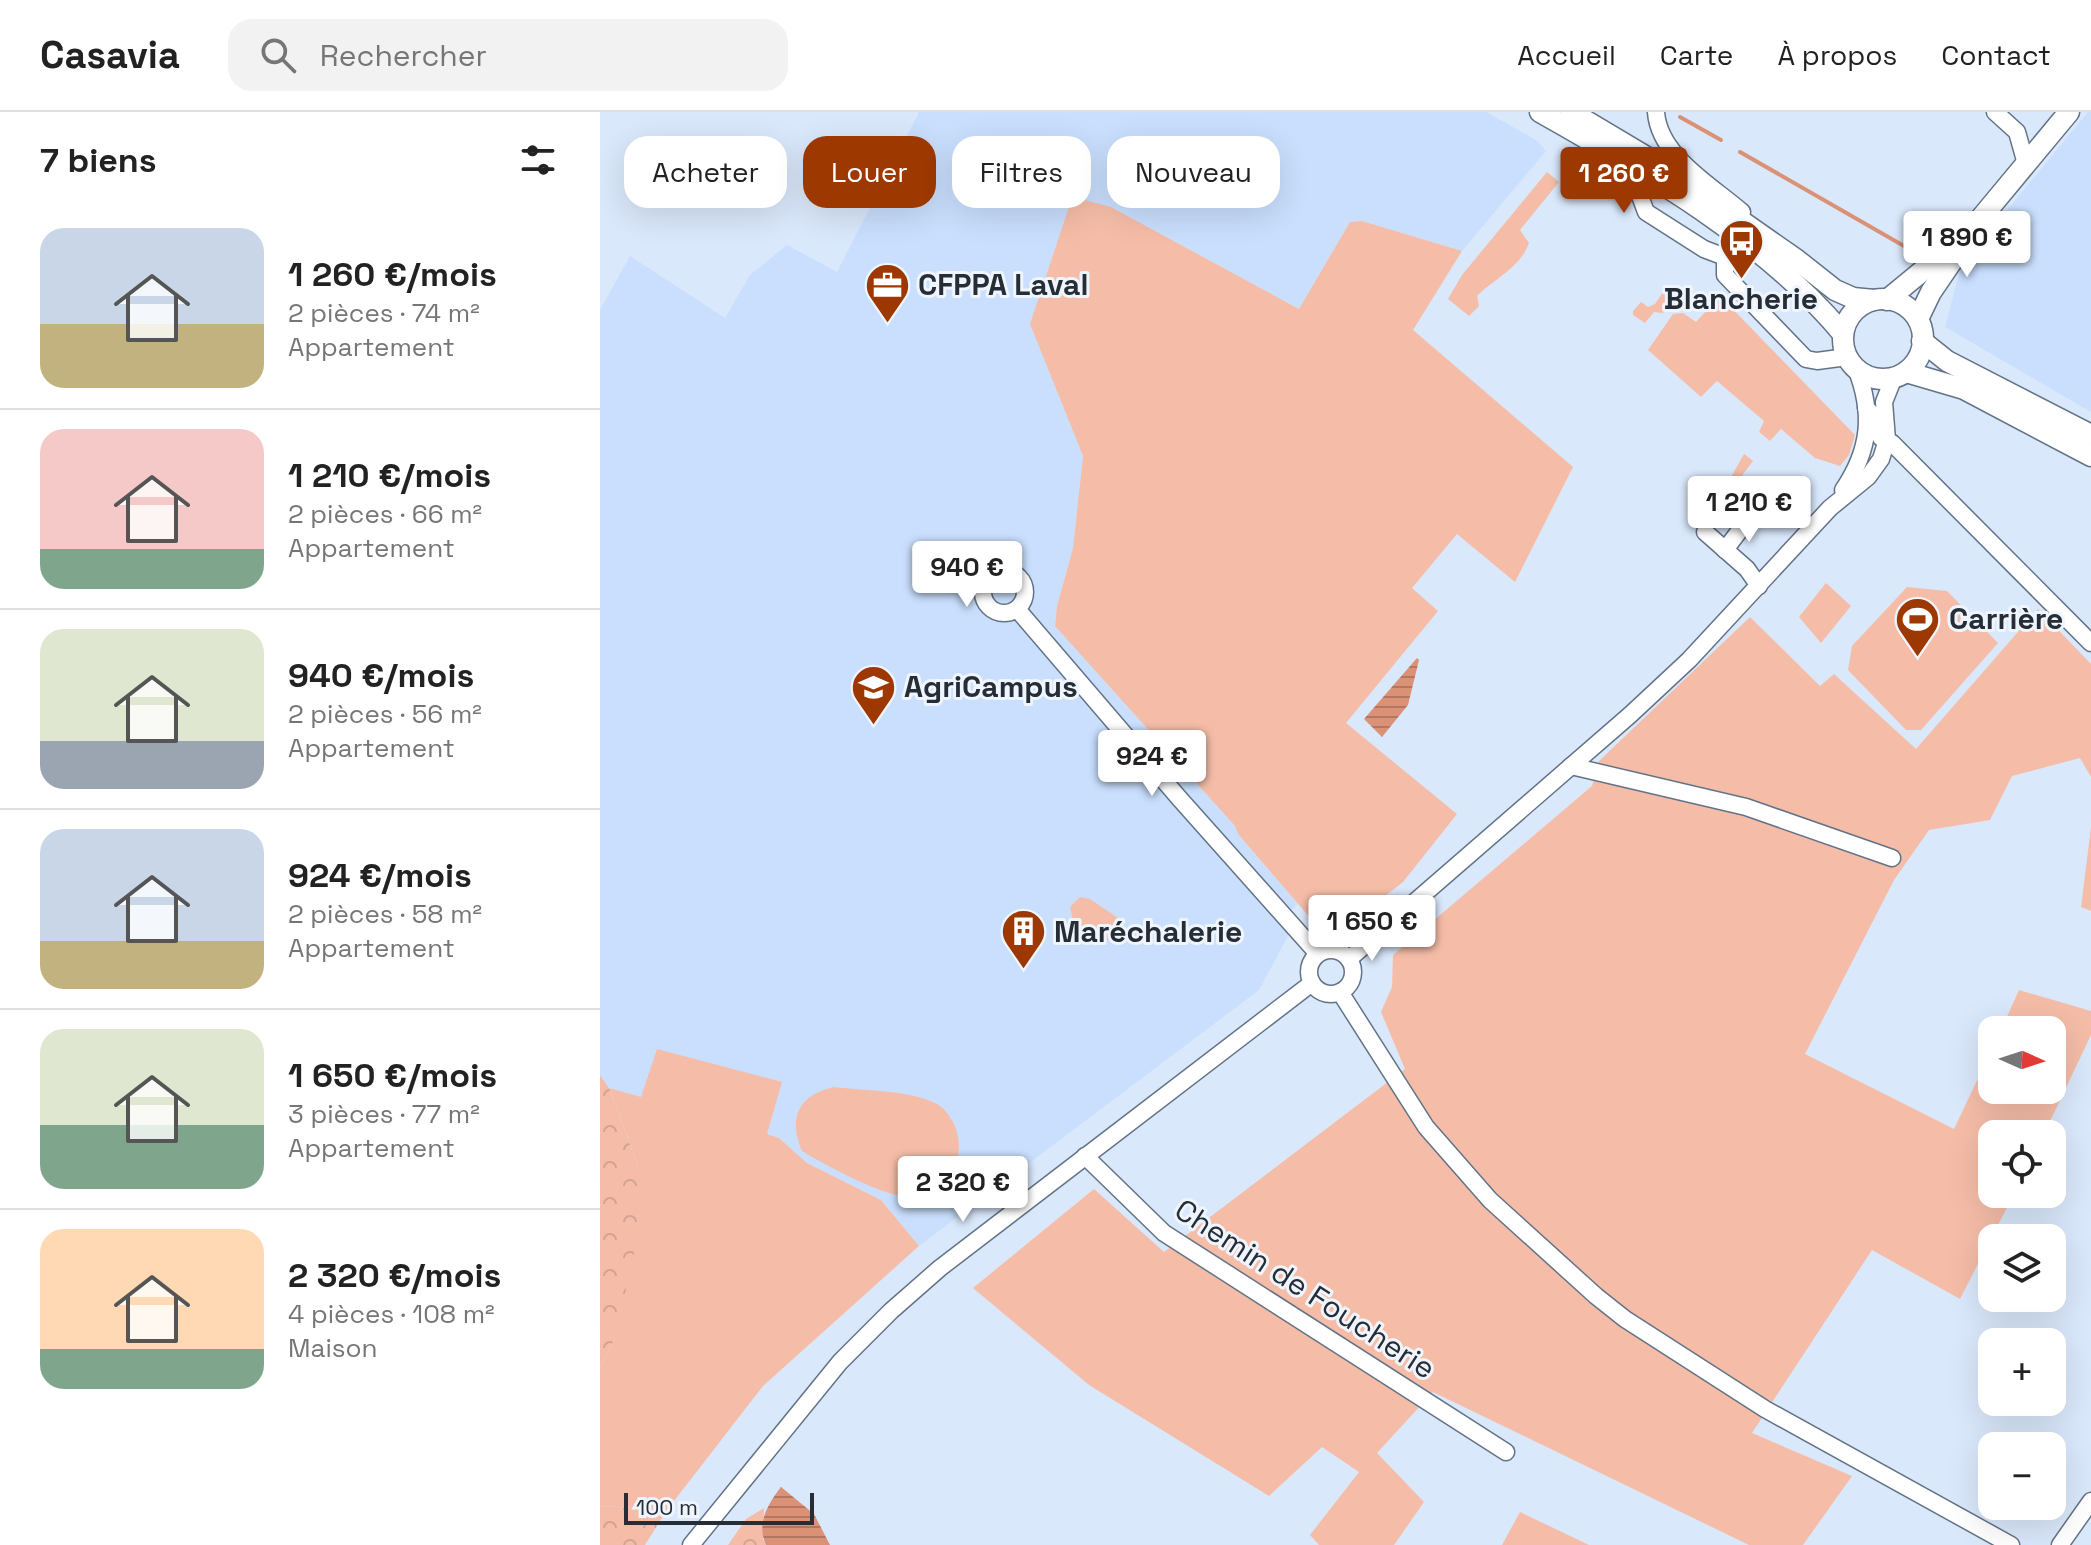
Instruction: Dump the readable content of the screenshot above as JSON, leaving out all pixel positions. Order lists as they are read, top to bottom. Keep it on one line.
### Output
{"streets":{"street":["Chemin de Foucherie"]},"places":{"bus stop":["Blancherie"],"office":["CFPPA Laval"],"sports":["Carrière"],"school or university":["AgriCampus"],"building":["Maréchalerie"]},"scale_bar":"100 m","north":"right","page":{"header":"Casavia","search":"Rechercher","nav":["Accueil","Carte","À propos","Contact"],"heading":"7 biens","chip":["Acheter","Louer","Filtres","Nouveau"],"price":["1 260 €","1 890 €","1 210 €","940 €","924 €","1 650 €","2 320 €"],"list":[{"name":"1 260 €/mois","note":"2 pièces · 74 m² · Appartement"},{"name":"1 210 €/mois","note":"2 pièces · 66 m² · Appartement"},{"name":"940 €/mois","note":"2 pièces · 56 m² · Appartement"},{"name":"924 €/mois","note":"2 pièces · 58 m² · Appartement"},{"name":"1 650 €/mois","note":"3 pièces · 77 m² · Appartement"},{"name":"2 320 €/mois","note":"4 pièces · 108 m² · Maison"}],"map_buttons":["+","−"],"scale":"100 m"}}
